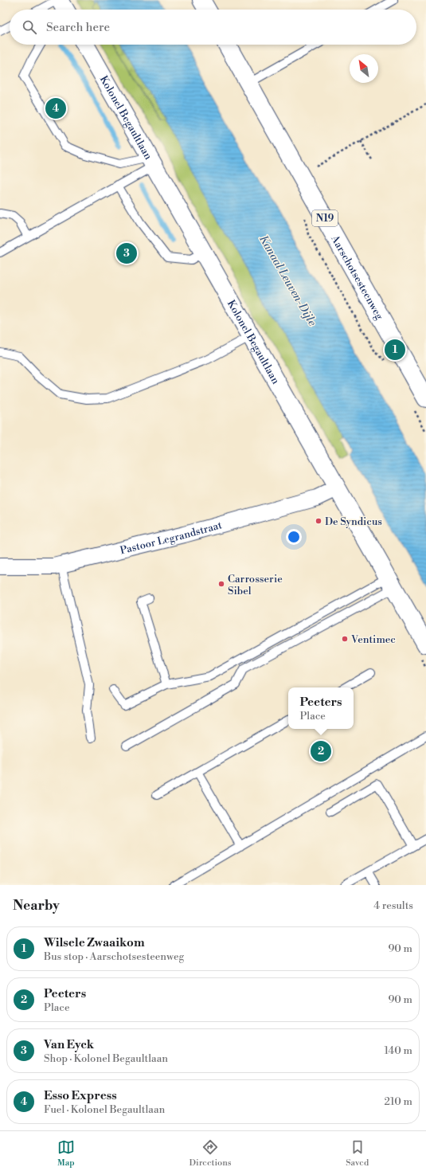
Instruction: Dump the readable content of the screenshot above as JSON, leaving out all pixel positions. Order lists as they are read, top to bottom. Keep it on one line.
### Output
{"streets":{"street":["Kolonel Begaultlaan","N19","Aarschotsesteenweg","Pastoor Legrandstraat"]},"crossings":[["Kolonel Begaultlaan","Pastoor Legrandstraat"]],"water":["Kanaal Leuven-Dijle"],"places":["De Syndicus","Carrosserie Sibel","Ventimec"],"north":"top left","page":{"search":"Search here","pins":["4","3","1","2"],"popup":["Peeters","Place"],"heading":["Nearby","4 results"],"list":[{"mark":"1","name":"Wilsele Zwaaikom","note":"Bus stop · Aarschotsesteenweg","value":"90 m"},{"mark":"2","name":"Peeters","note":"Place","value":"90 m"},{"mark":"3","name":"Van Eyck","note":"Shop · Kolonel Begaultlaan","value":"140 m"},{"mark":"4","name":"Esso Express","note":"Fuel · Kolonel Begaultlaan","value":"210 m"}],"nav":["Map","Directions","Saved"]}}
